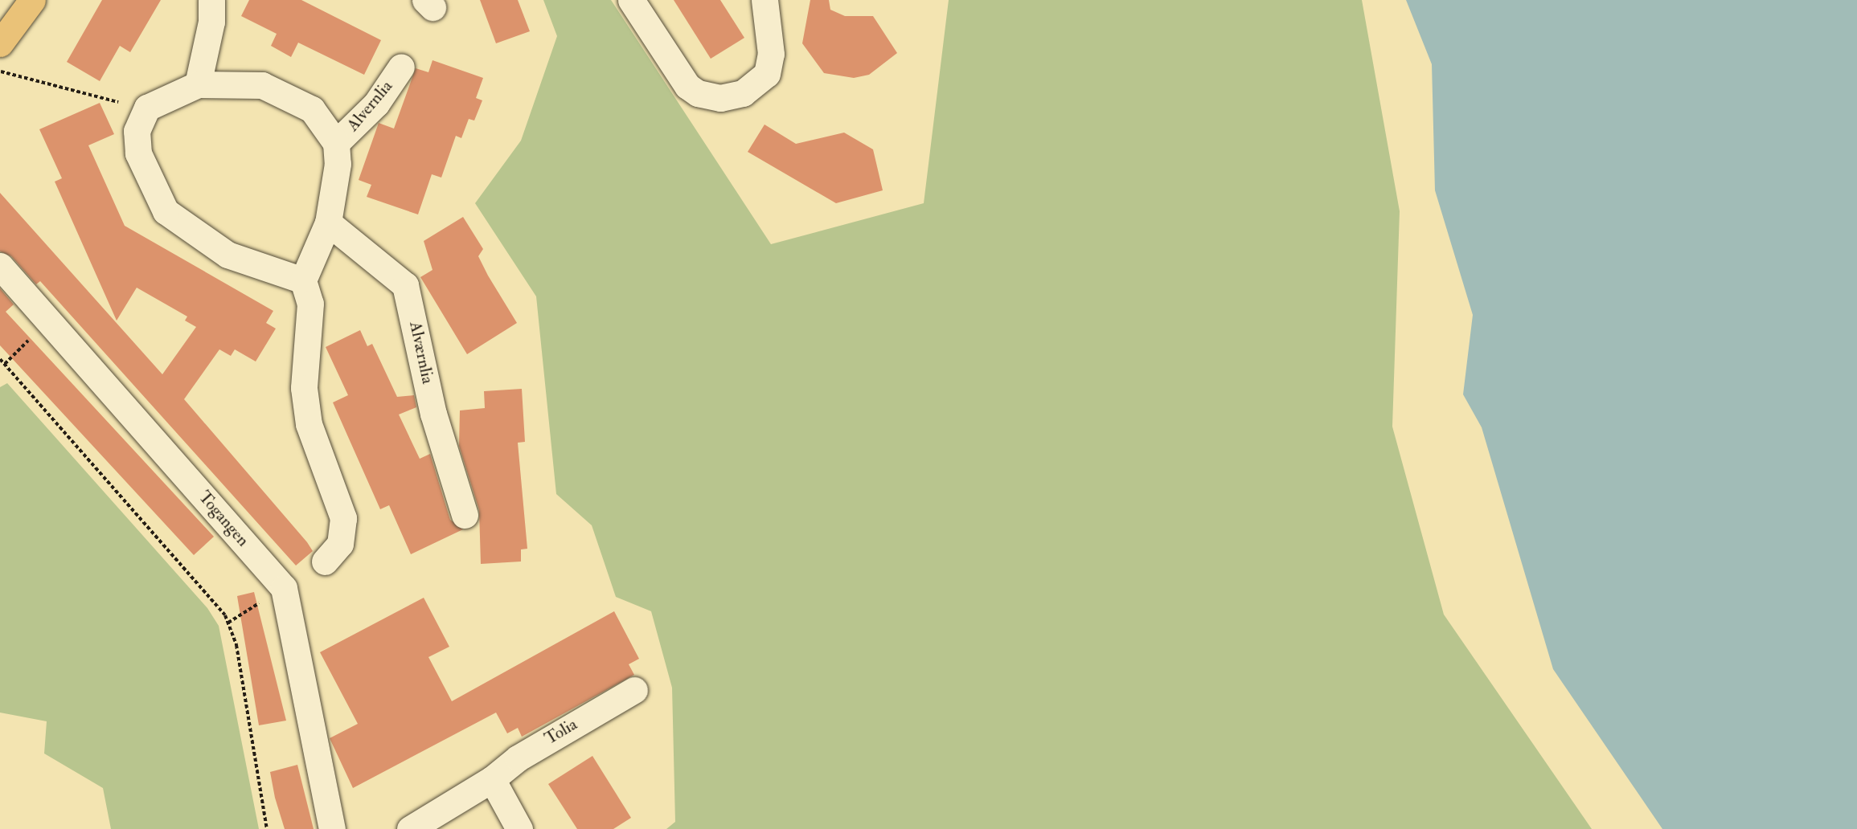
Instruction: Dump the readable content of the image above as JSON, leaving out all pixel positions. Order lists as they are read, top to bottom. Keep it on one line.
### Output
{"streets":{"street":["Alvernlia","Alværnlia","Togangen","Tolia"]}}
